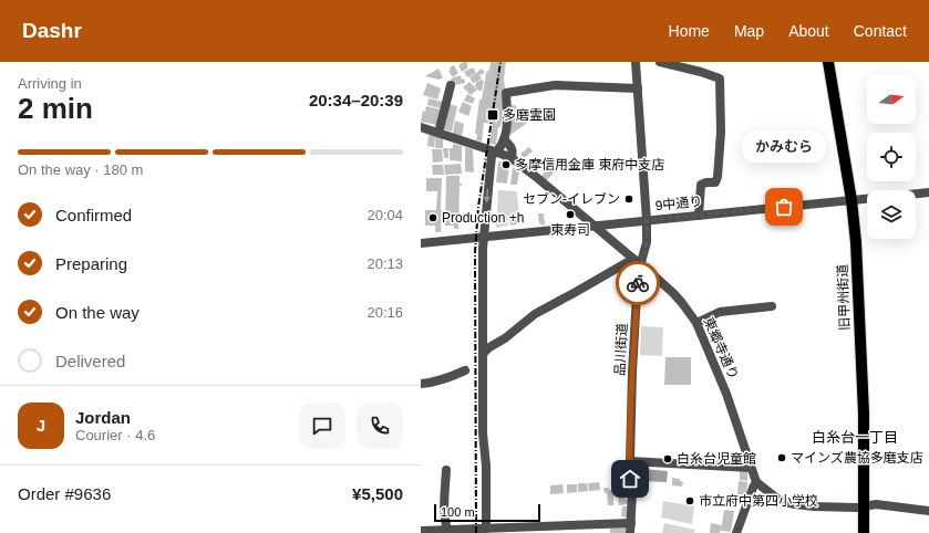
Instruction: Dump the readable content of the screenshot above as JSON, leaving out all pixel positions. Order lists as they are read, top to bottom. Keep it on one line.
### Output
{"streets":{"main road":["旧甲州街道"],"street":["9中通り","東郷寺通り","品川街道"]},"crossings":[["9中通り","旧甲州街道"],["9中通り","東郷寺通り"],["9中通り","品川街道"],["東郷寺通り","品川街道"]],"districts":["白糸台一丁目"],"places":{"transit":["多磨霊園"],"other":["多摩信用金庫 東府中支店","セブン-イレブン","かみむら","東寿司","Production +h","マインズ農協多磨支店","白糸台児童館","市立府中第四小学校"]},"scale_bar":"100 m","north":"right","page":{"header":"Dashr","nav":["Home","Map","About","Contact"],"heading":["2 min","Arriving in","20:34–20:39"],"panel":["Jordan","Courier · 4.6","Order #9636","¥5,500"],"bubble":"かみむら","bar":"On the way · 180 m","list":[["Confirmed","20:04"],["Preparing","20:13"],["On the way","20:16"],"Delivered"],"round":"J","scale":"100 m"}}
